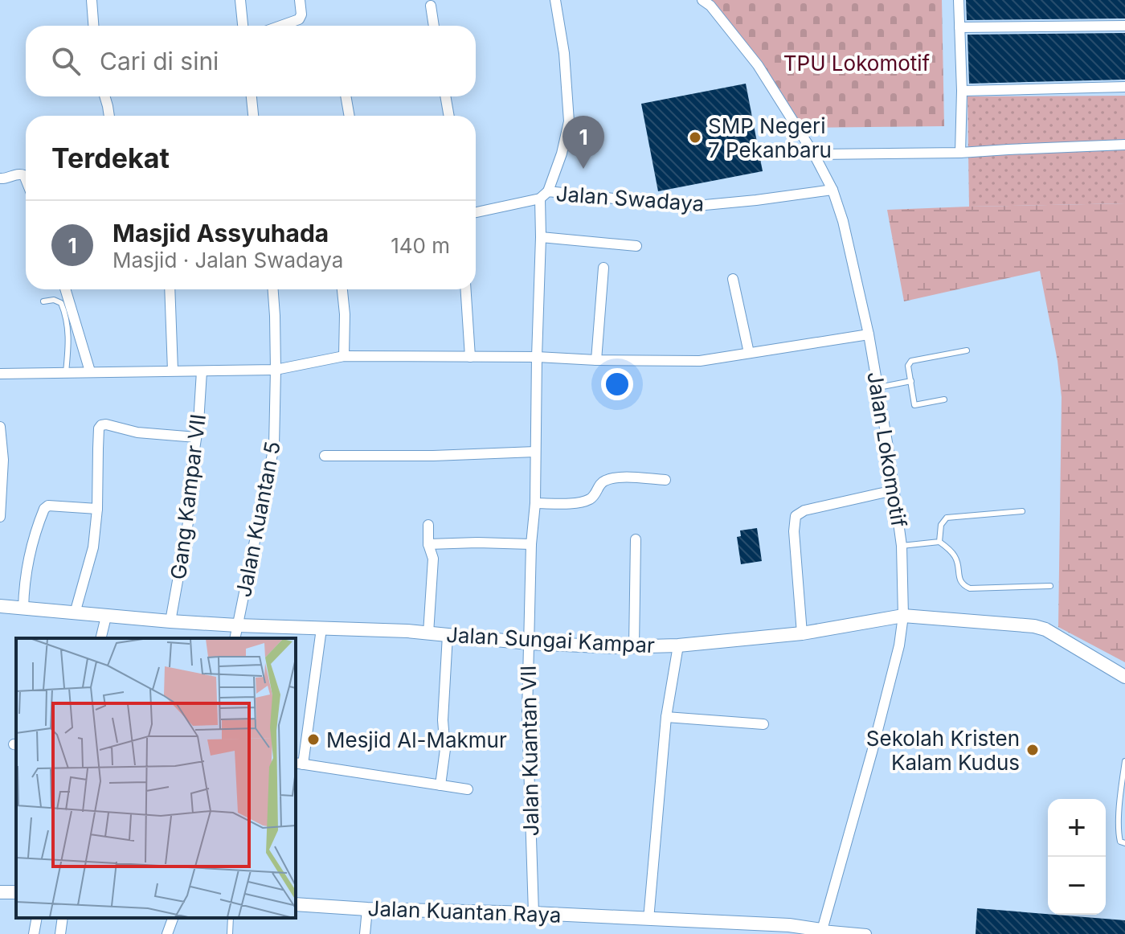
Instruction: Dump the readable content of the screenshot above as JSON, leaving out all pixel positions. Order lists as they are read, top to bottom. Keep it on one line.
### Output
{"streets":{"street":["Jalan Swadaya","Jalan Lokomotif","Gang Kampar VII","Jalan Kuantan 5","Jalan Sungai Kampar","Jalan Kuantan VII","Jalan Kuantan Raya"]},"crossings":[["Jalan Swadaya","Jalan Lokomotif"],["Jalan Swadaya","Jalan Kuantan VII"],["Jalan Lokomotif","Jalan Sungai Kampar"],["Jalan Lokomotif","Jalan Kuantan Raya"],["Gang Kampar VII","Jalan Sungai Kampar"],["Jalan Kuantan 5","Jalan Sungai Kampar"],["Jalan Sungai Kampar","Jalan Kuantan VII"],["Jalan Kuantan VII","Jalan Kuantan Raya"]],"parks":["TPU Lokomotif"],"places":["SMP Negeri 7 Pekanbaru","Mesjid Al-Makmur","Sekolah Kristen Kalam Kudus"],"page":{"search":"Cari di sini","pins":"1","heading":"Terdekat","list":[{"mark":"1","name":"Masjid Assyuhada","note":"Masjid · Jalan Swadaya","value":"140 m"}],"map_buttons":["+","−"]}}
